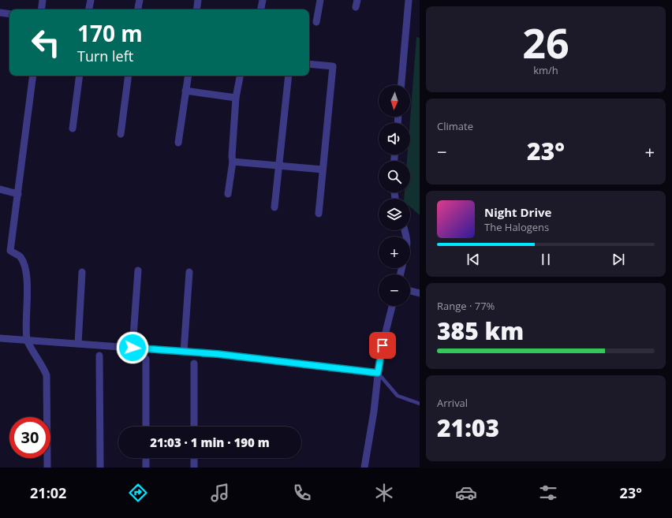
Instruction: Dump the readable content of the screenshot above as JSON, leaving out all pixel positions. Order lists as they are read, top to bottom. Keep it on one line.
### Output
{"north":"bottom","page":{"tile":[["26","km/h"],"Climate",["Range · 77%","385 km"],["Arrival","21:03"]],"turn":["170 m","Turn left"],"map_buttons":["+","−"],"heat":["−","23°","+"],"song":["Night Drive","The Halogens"],"limit":"30","trip":"21:03 · 1 min · 190 m","tabs":["21:02","23°"]}}
